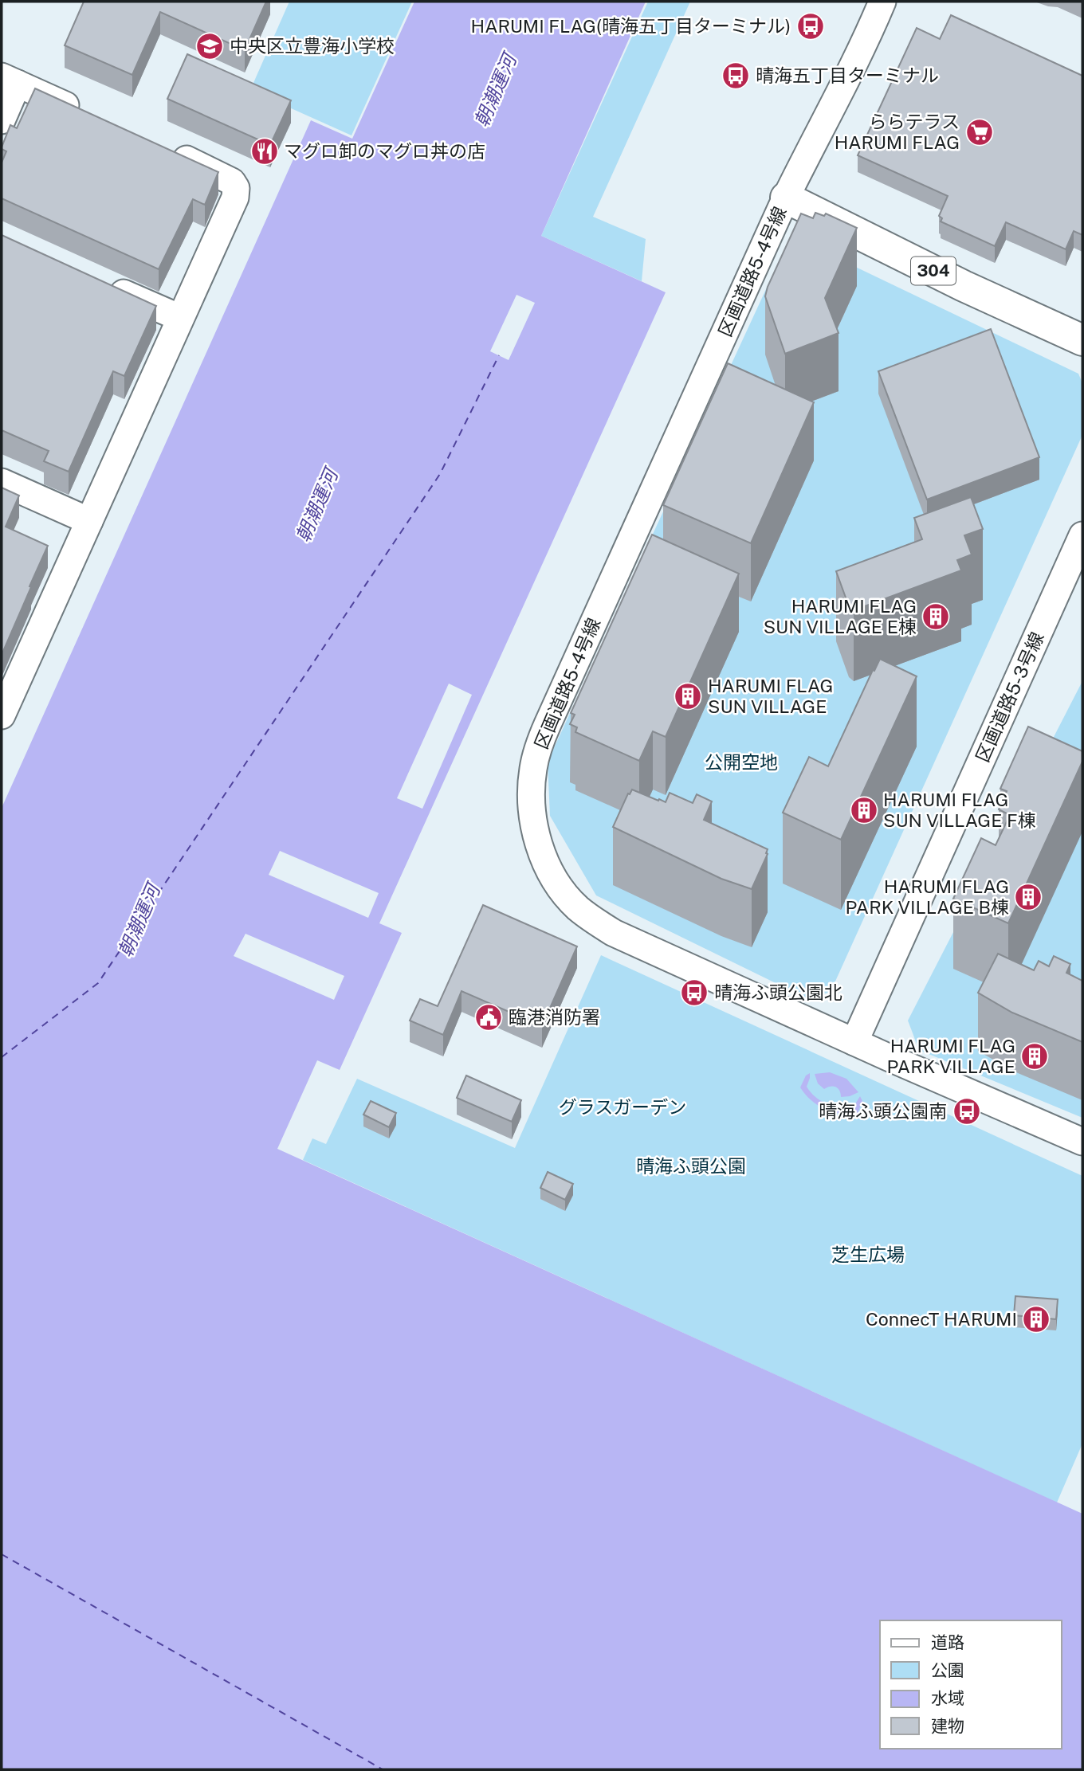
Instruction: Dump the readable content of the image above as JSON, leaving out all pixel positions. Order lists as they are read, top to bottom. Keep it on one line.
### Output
{"streets":{"main road":["304"],"street":["区画道路5-4号線","区画道路5-3号線"]},"crossings":[["304","区画道路5-4号線"],["区画道路5-4号線","区画道路5-3号線"]],"water":["朝潮運河"],"parks":["公開空地","グラスガーデン","晴海ふ頭公園","芝生広場"],"places":{"bus stop":["HARUMI FLAG(晴海五丁目ターミナル)","晴海五丁目ターミナル","晴海ふ頭公園北","晴海ふ頭公園南"],"school or university":["中央区立豊海小学校"],"supermarket":["ららテラス HARUMI FLAG"],"restaurant":["マグロ卸のマグロ丼の店"],"building":["HARUMI FLAG SUN VILLAGE E棟","HARUMI FLAG SUN VILLAGE","HARUMI FLAG SUN VILLAGE F棟","HARUMI FLAG PARK VILLAGE B棟","HARUMI FLAG PARK VILLAGE","ConnecT HARUMI"],"public building":["臨港消防署"]},"legend":["道路","公園","水域","建物"]}
